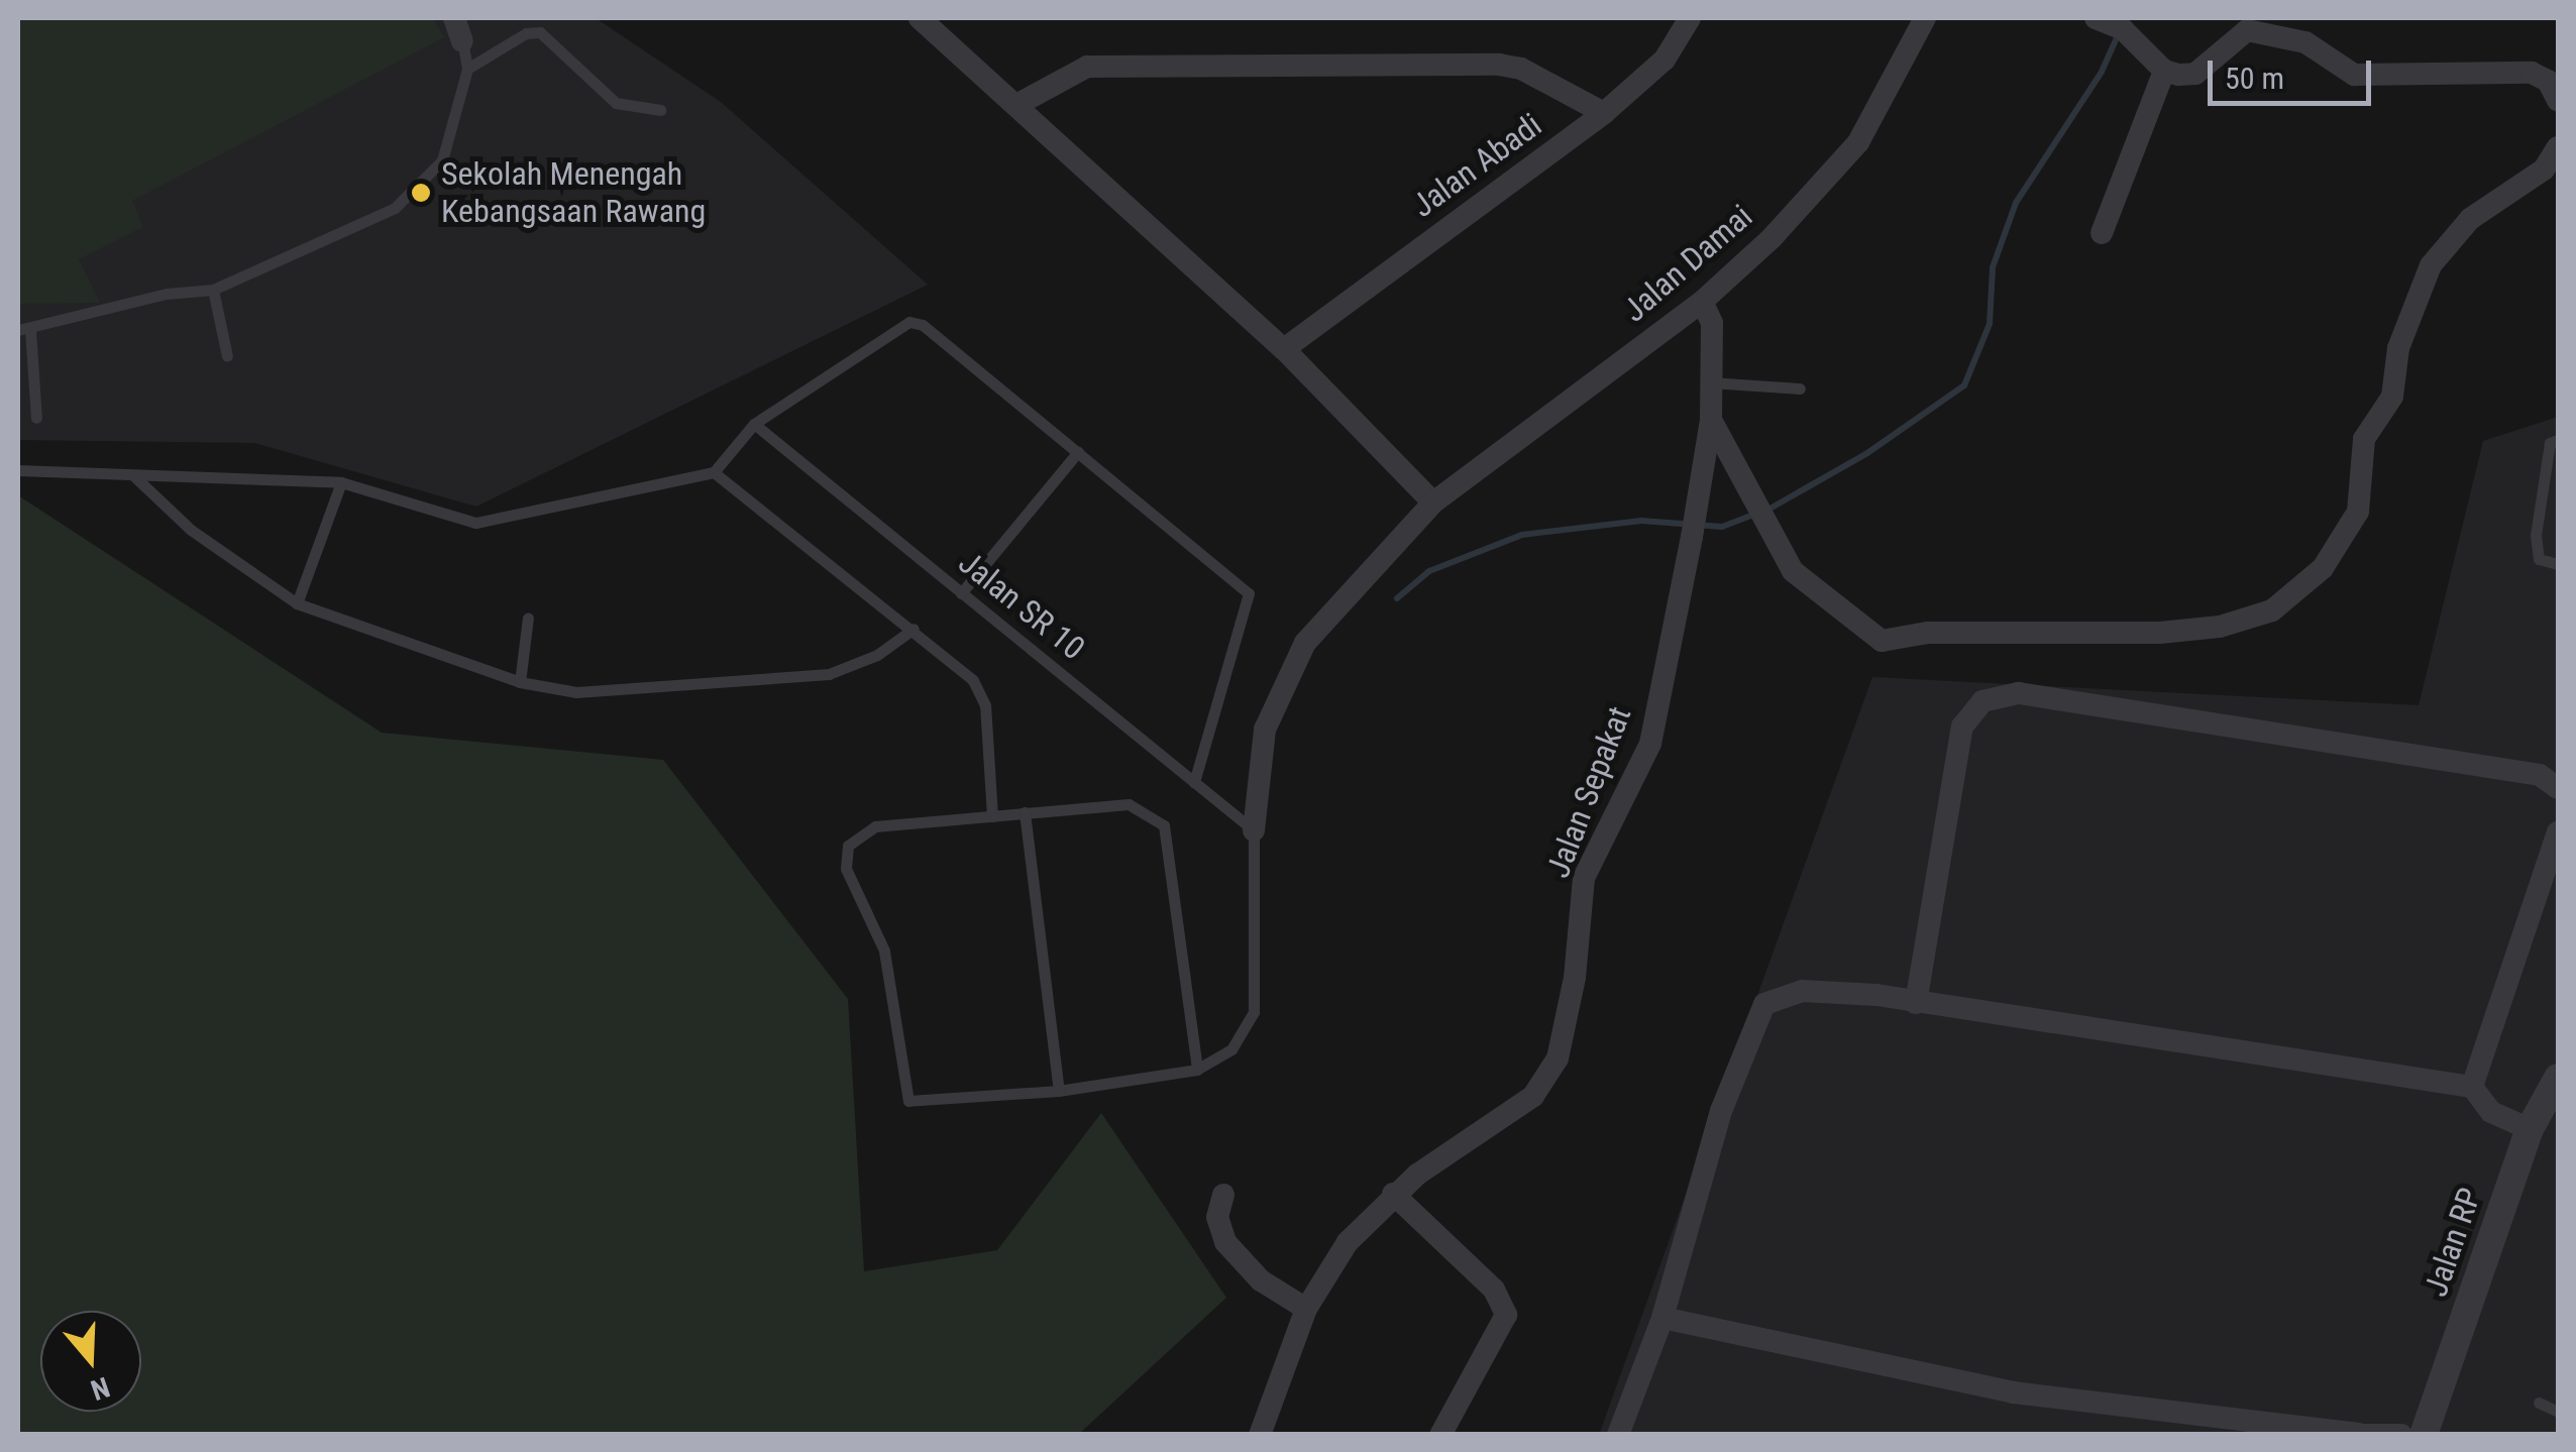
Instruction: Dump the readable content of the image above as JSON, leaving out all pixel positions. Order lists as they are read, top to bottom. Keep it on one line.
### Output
{"streets":{"street":["Jalan Abadi","Jalan Damai","Jalan Sepakat","Jalan RP"],"lane":["Jalan SR 10"]},"crossings":[["Jalan Damai","Jalan SR 10"],["Jalan Damai","Jalan Sepakat"]],"places":["Sekolah Menengah Kebangsaan Rawang"],"scale_bar":"50 m","north":"bottom"}
